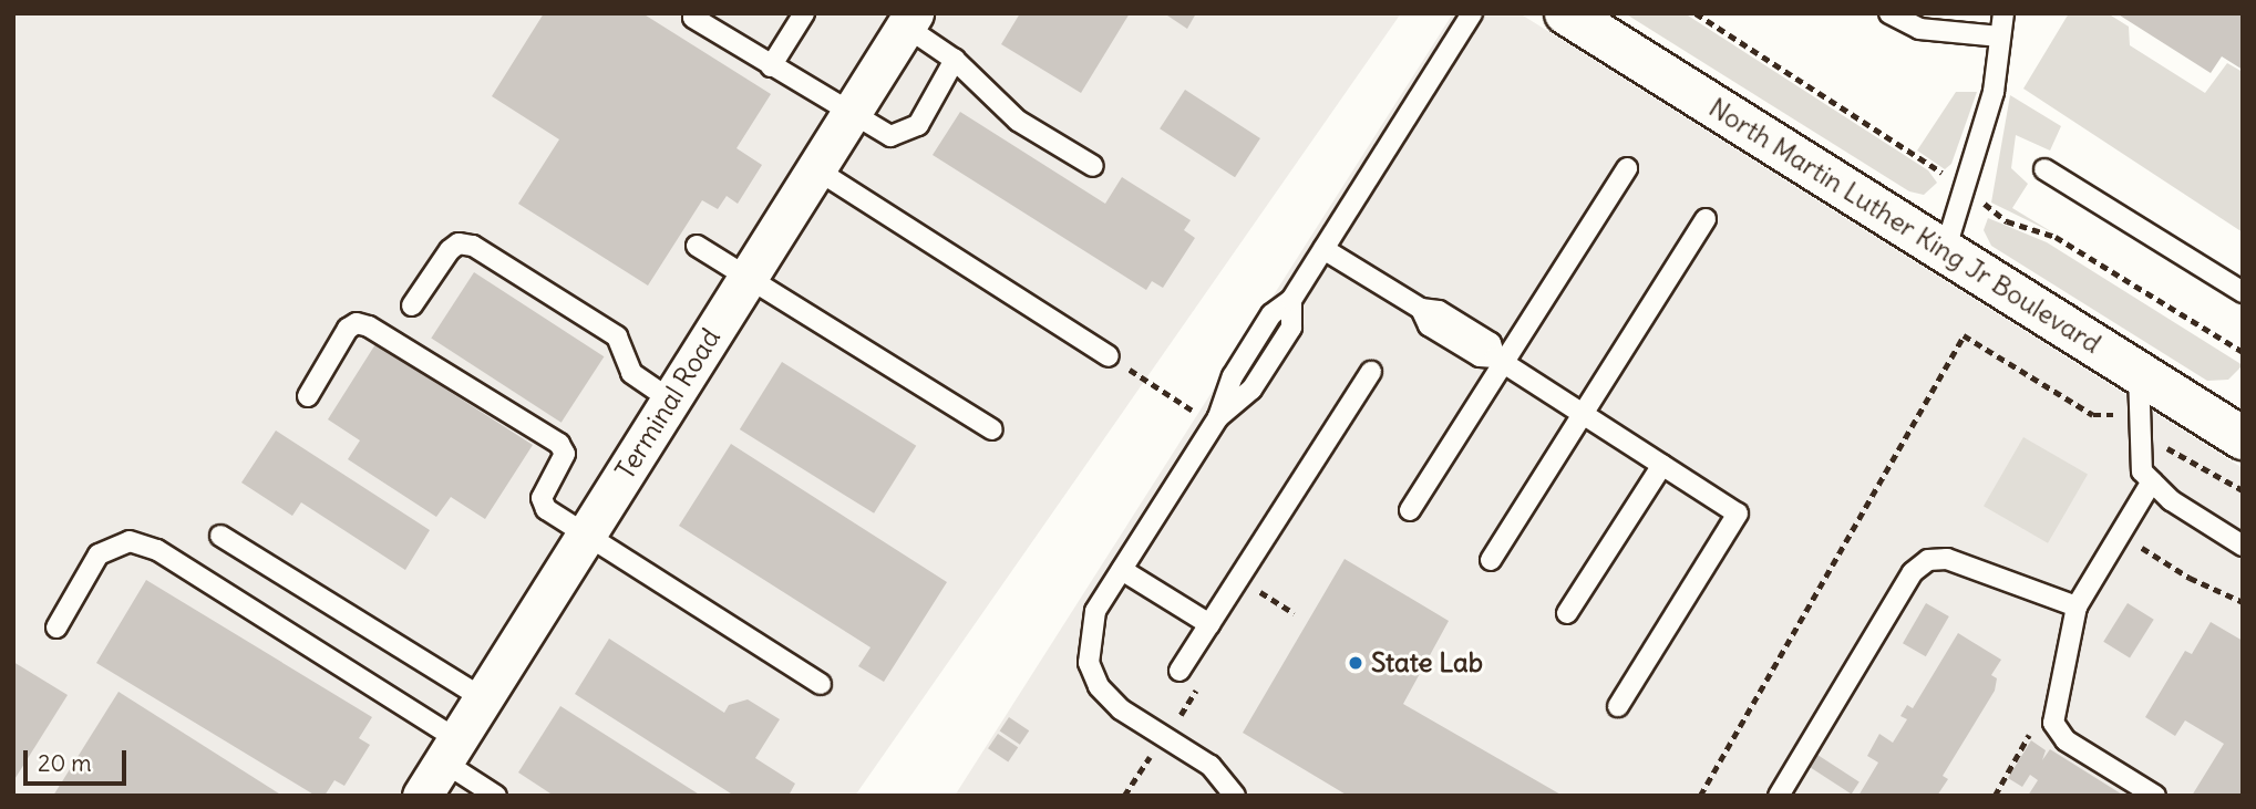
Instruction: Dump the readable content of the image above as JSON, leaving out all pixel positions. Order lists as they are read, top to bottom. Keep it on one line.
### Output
{"streets":{"street":["North Martin Luther King Jr Boulevard","Terminal Road"]},"places":["State Lab"],"scale_bar":"20 m"}
